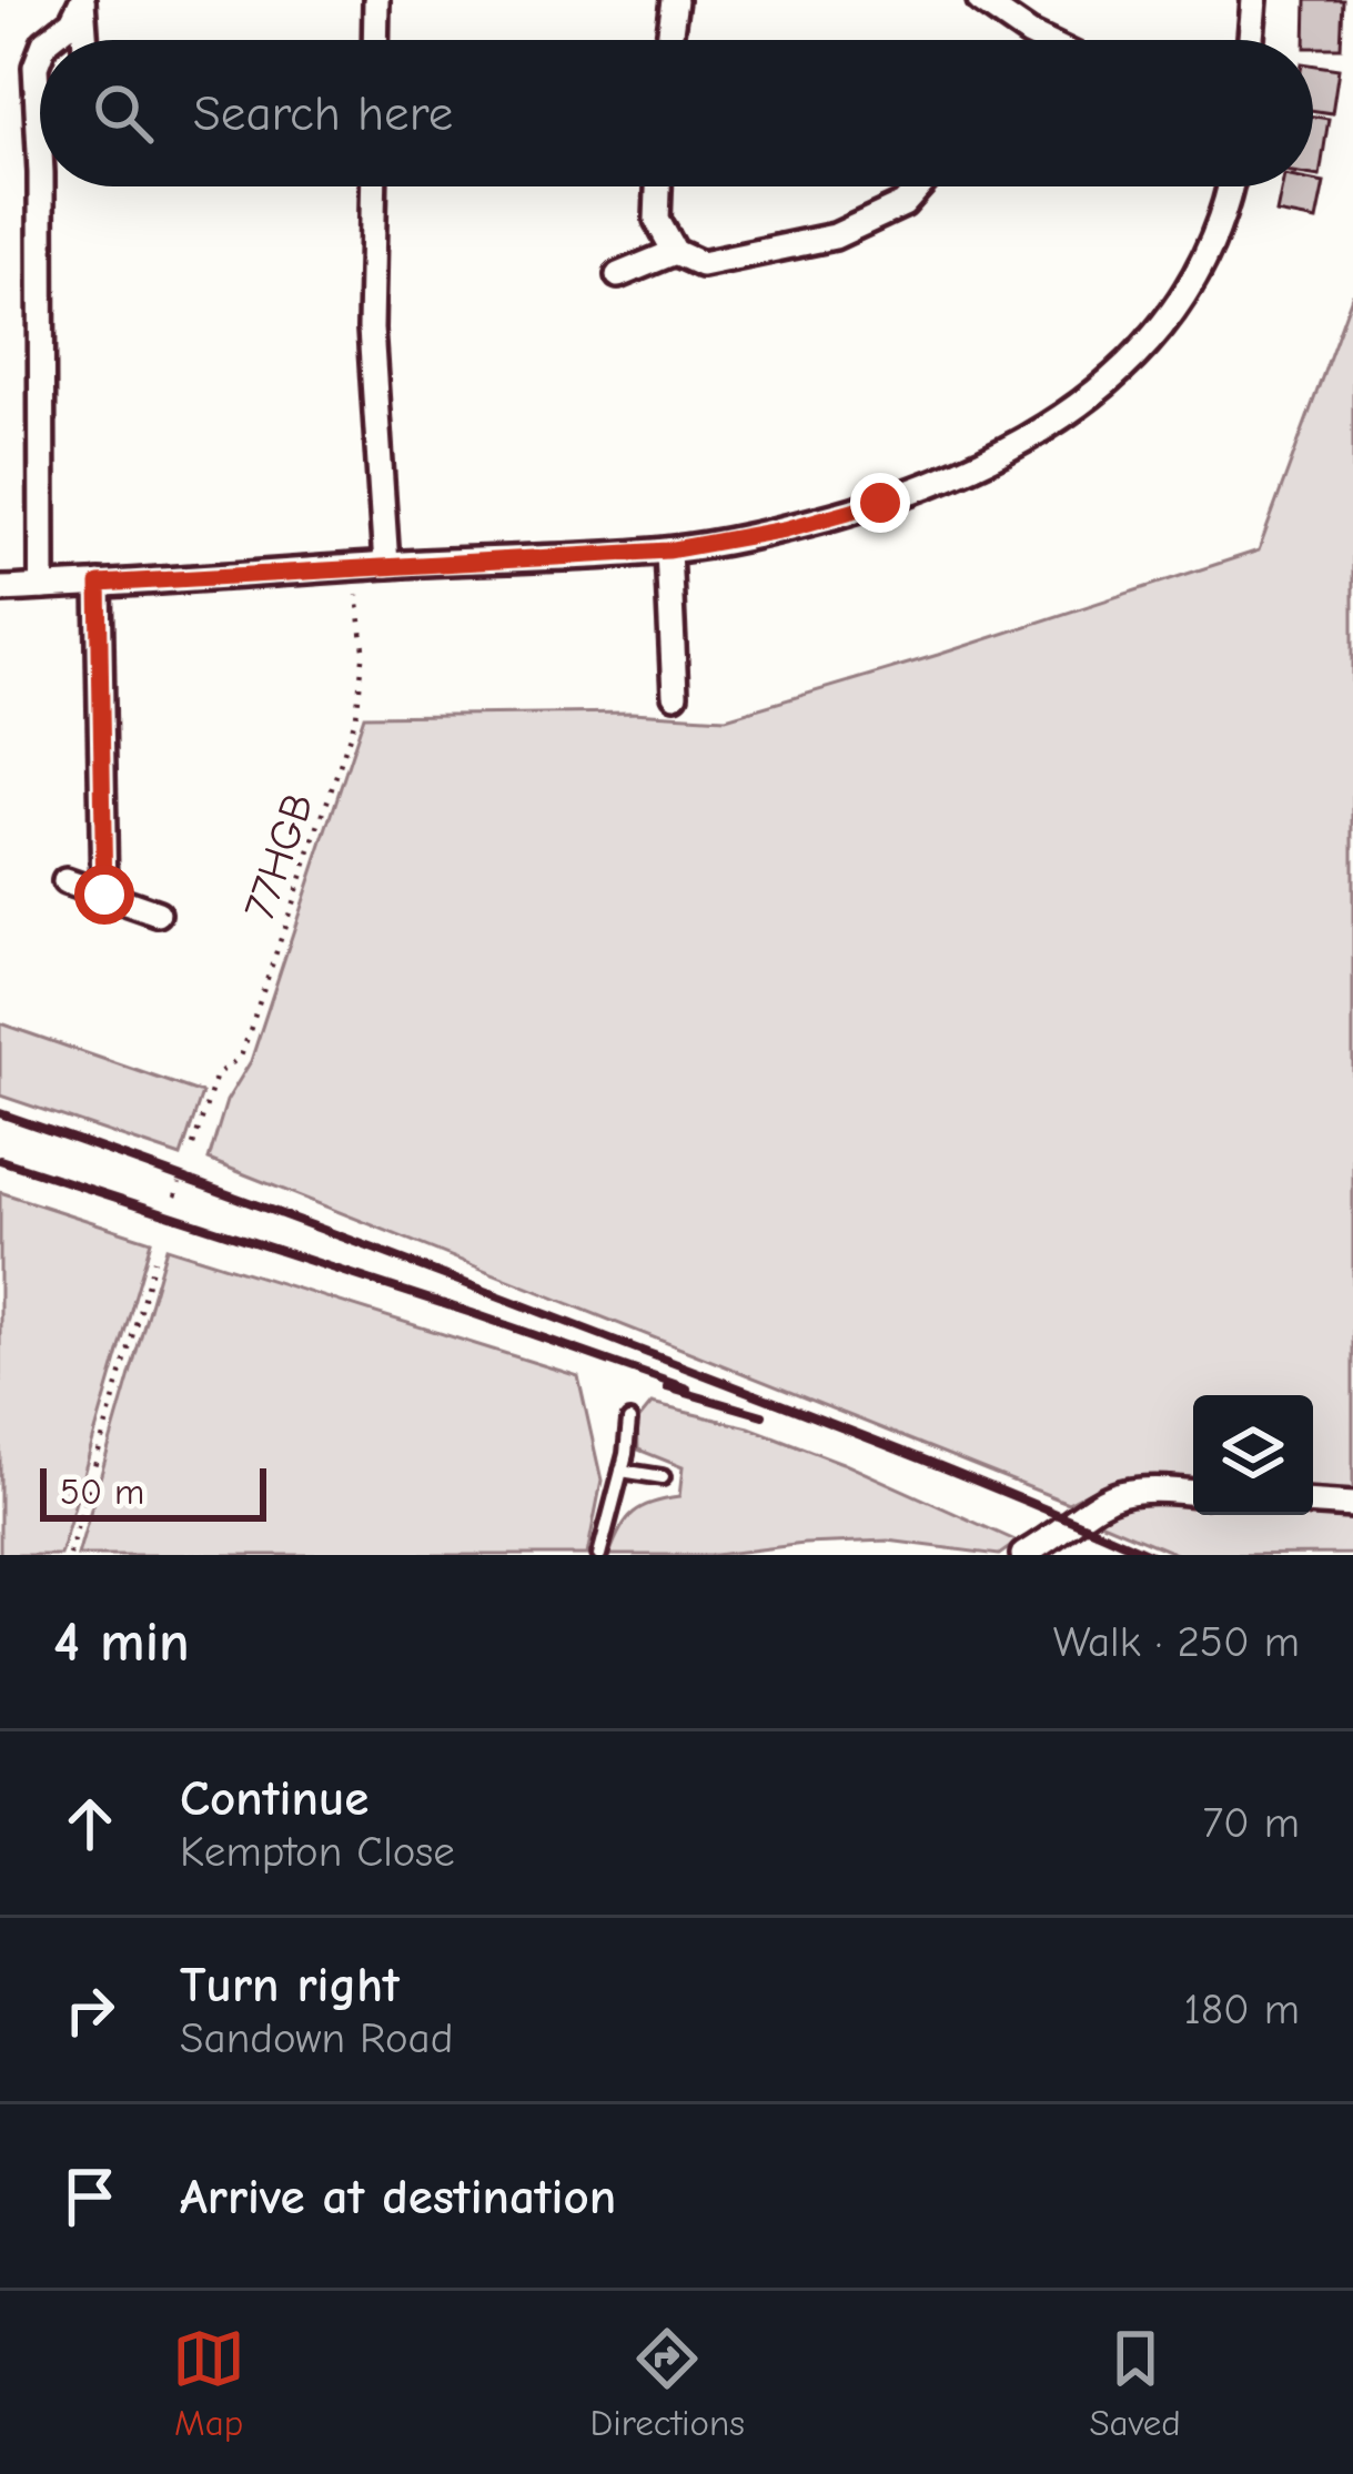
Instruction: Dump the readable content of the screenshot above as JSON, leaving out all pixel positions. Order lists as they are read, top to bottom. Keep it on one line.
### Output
{"streets":{"path":["77HGB"]},"scale_bar":"50 m","page":{"search":"Search here","scale":"50 m","heading":["4 min","Walk · 250 m"],"list":[["Continue","Kempton Close","70 m"],["Turn right","Sandown Road","180 m"],"Arrive at destination"],"nav":["Map","Directions","Saved"]}}
